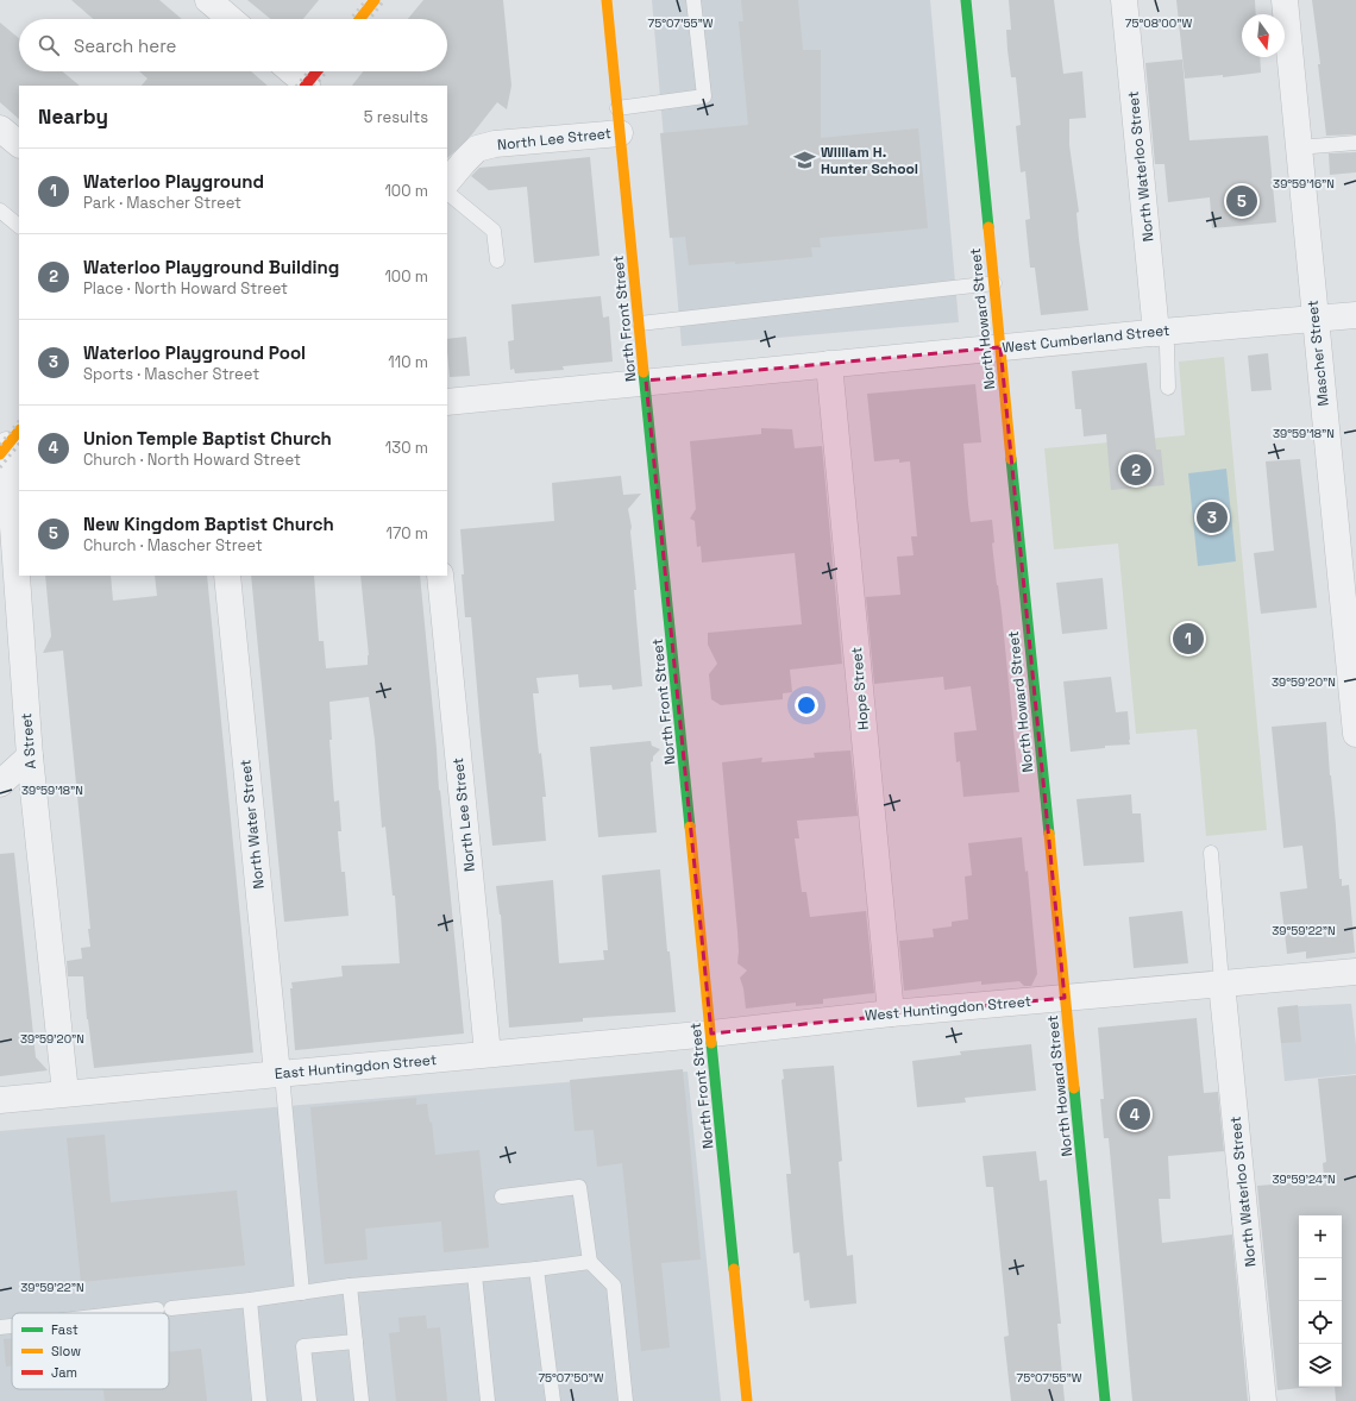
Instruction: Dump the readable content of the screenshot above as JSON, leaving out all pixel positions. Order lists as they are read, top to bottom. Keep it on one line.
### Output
{"streets":{"street":["North Lee Street","North Waterloo Street","North Front Street","North Howard Street","West Cumberland Street","Mascher Street","Hope Street","A Street","North Water Street","West Huntingdon Street","East Huntingdon Street"]},"crossings":[["North Lee Street","North Front Street"],["North Lee Street","East Huntingdon Street"],["North Waterloo Street","West Cumberland Street"],["North Waterloo Street","West Huntingdon Street"],["North Front Street","West Cumberland Street"],["North Front Street","West Huntingdon Street"],["North Front Street","East Huntingdon Street"],["North Howard Street","West Cumberland Street"],["North Howard Street","West Huntingdon Street"],["West Cumberland Street","Mascher Street"],["West Cumberland Street","Hope Street"],["Hope Street","West Huntingdon Street"],["A Street","East Huntingdon Street"],["North Water Street","East Huntingdon Street"],["West Huntingdon Street","East Huntingdon Street"]],"places":{"school or university":["William H. Hunter School"]},"legend":["Fast","Slow","Jam"],"north":"bottom","page":{"search":"Search here","heading":["Nearby","5 results"],"list":[{"mark":"1","name":"Waterloo Playground","note":"Park · Mascher Street","value":"100 m"},{"mark":"2","name":"Waterloo Playground Building","note":"Place · North Howard Street","value":"100 m"},{"mark":"3","name":"Waterloo Playground Pool","note":"Sports · Mascher Street","value":"110 m"},{"mark":"4","name":"Union Temple Baptist Church","note":"Church · North Howard Street","value":"130 m"},{"mark":"5","name":"New Kingdom Baptist Church","note":"Church · Mascher Street","value":"170 m"}],"pins":["5","2","3","1","4"],"map_buttons":["+","−"]},"coordinates":["75°07'55\"W","75°08'00\"W","39°59'16\"N","39°59'18\"N","39°59'20\"N","39°59'22\"N","39°59'24\"N","75°07'50\"W"]}
